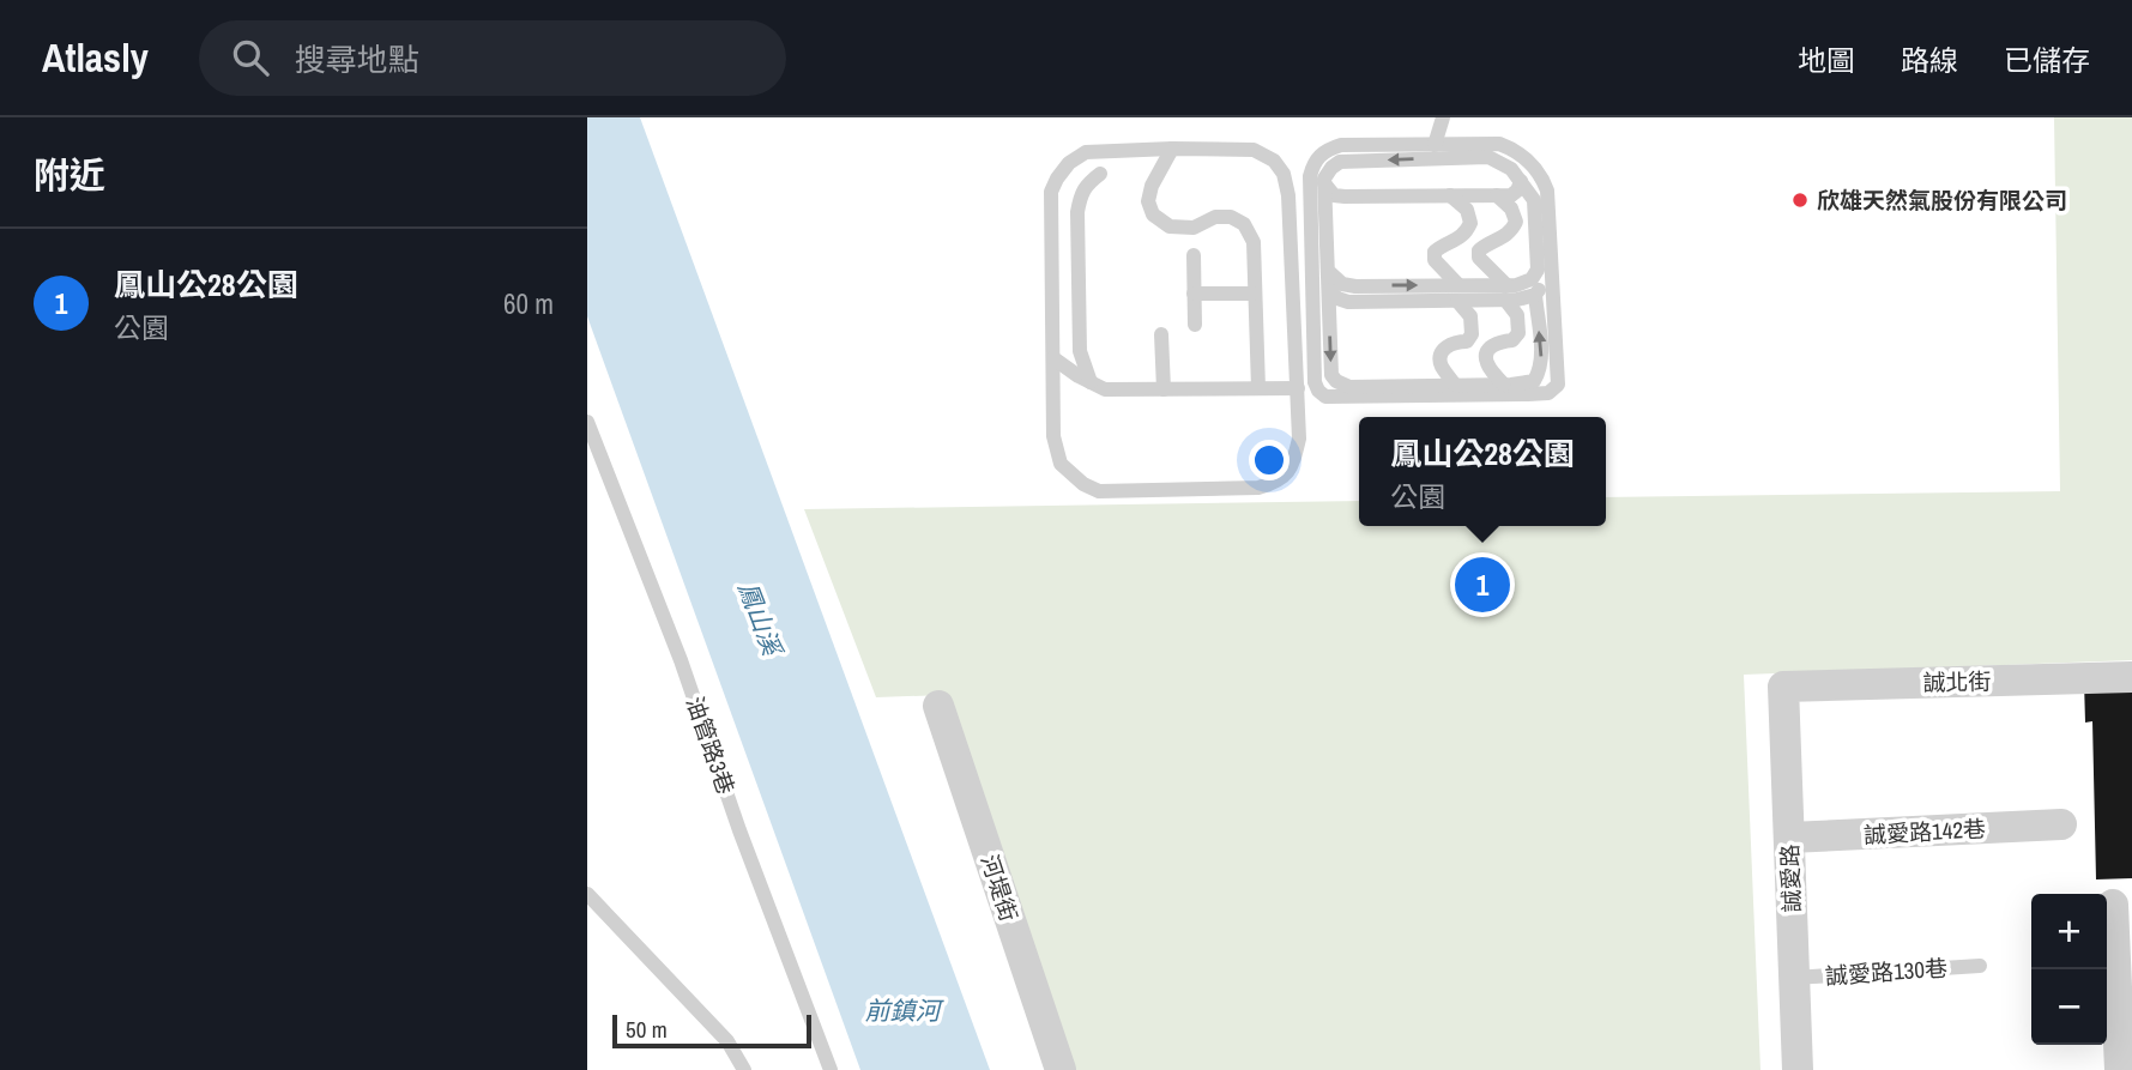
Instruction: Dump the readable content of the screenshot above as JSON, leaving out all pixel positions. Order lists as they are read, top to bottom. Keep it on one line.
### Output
{"streets":{"street":["誠北街","誠愛路142巷","誠愛路","河堤街"],"lane":["油管路3巷","誠愛路130巷"]},"crossings":[["誠北街","誠愛路"],["誠愛路142巷","誠愛路"],["誠愛路","誠愛路130巷"]],"water":["鳳山溪","前鎮河"],"places":["欣雄天然氣股份有限公司"],"scale_bar":"50 m","page":{"header":"Atlasly","search":"搜尋地點","nav":["地圖","路線","已儲存"],"heading":"附近","list":[{"mark":"1","name":"鳳山公28公園","note":"公園","value":"60 m"}],"popup":["鳳山公28公園","公園"],"pins":"1","map_buttons":["+","−"],"scale":"50 m"}}
